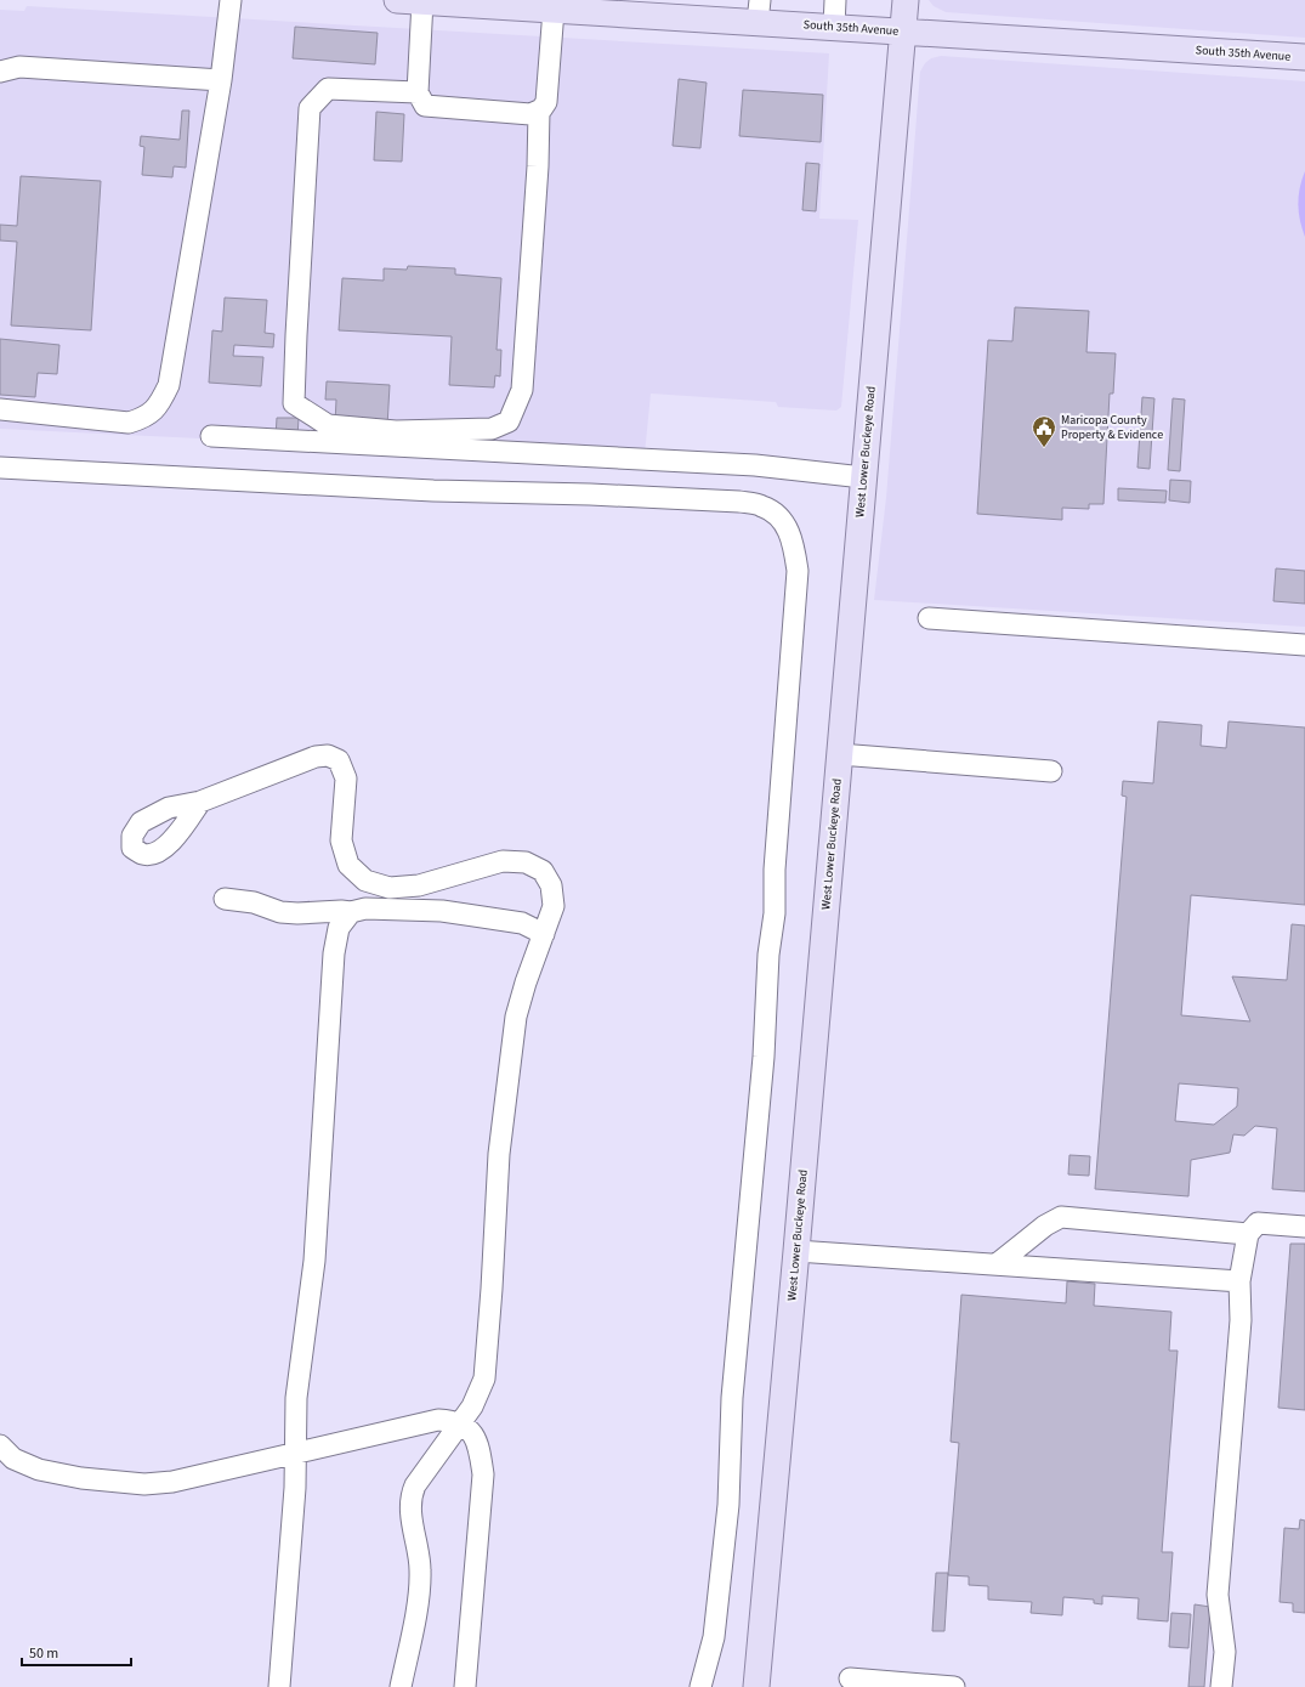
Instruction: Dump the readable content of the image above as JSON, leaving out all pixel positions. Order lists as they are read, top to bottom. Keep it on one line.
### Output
{"streets":{"main road":["South 35th Avenue","West Lower Buckeye Road"]},"crossings":[["South 35th Avenue","West Lower Buckeye Road"]],"places":{"public building":["Maricopa County Property & Evidence"]},"scale_bar":"50 m"}
